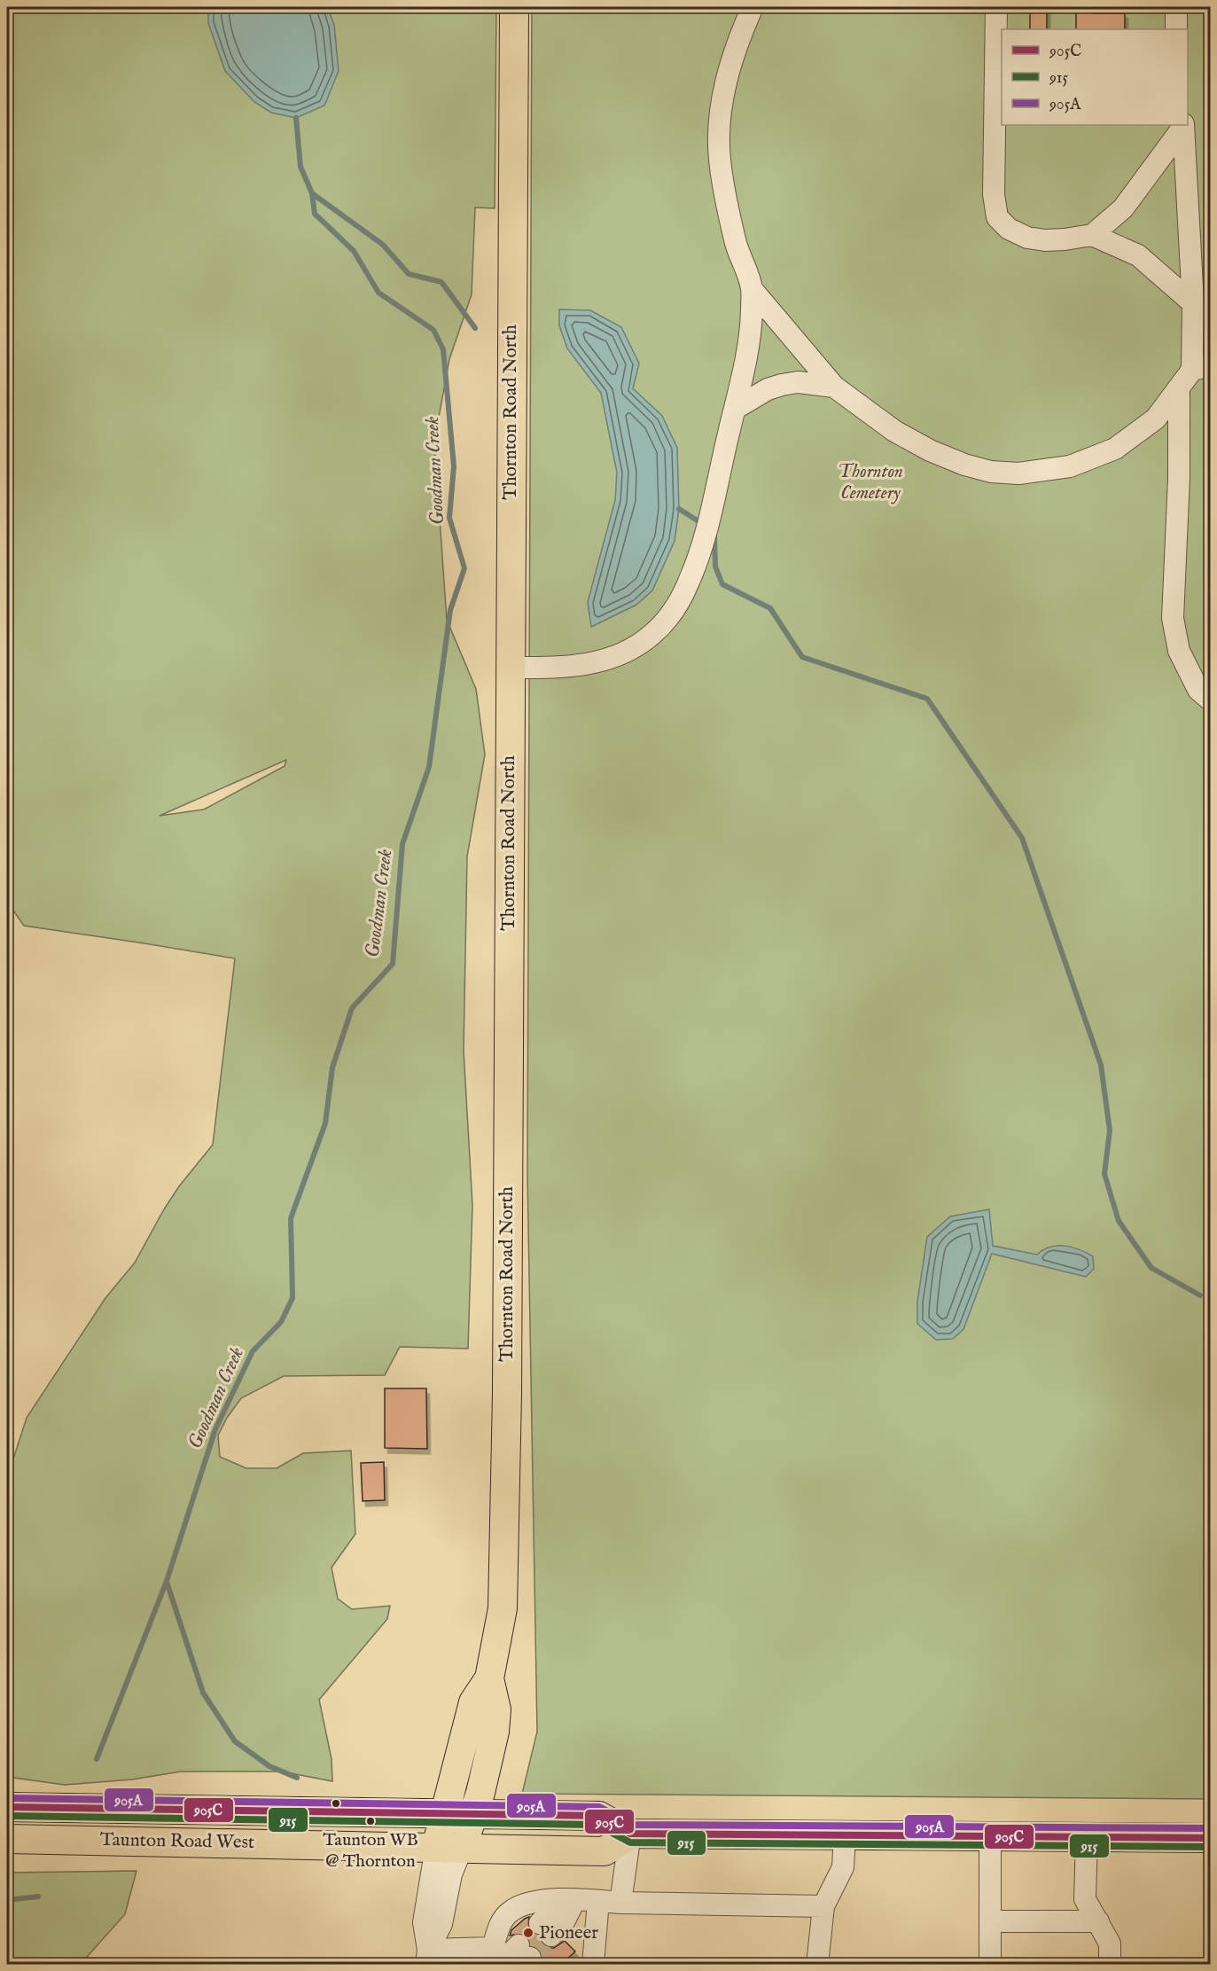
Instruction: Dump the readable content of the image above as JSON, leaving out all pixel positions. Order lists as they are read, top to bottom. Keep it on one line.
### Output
{"streets":{"main road":["Thornton Road North","Taunton Road West"]},"crossings":[["Thornton Road North","Taunton Road West"]],"water":["Goodman Creek"],"parks":["Thornton Cemetery"],"places":["Taunton WB @ Thornton","Pioneer"],"lines":["transit line 905A","transit line 905C","transit line 915"],"legend":["905C","915","905A"]}
